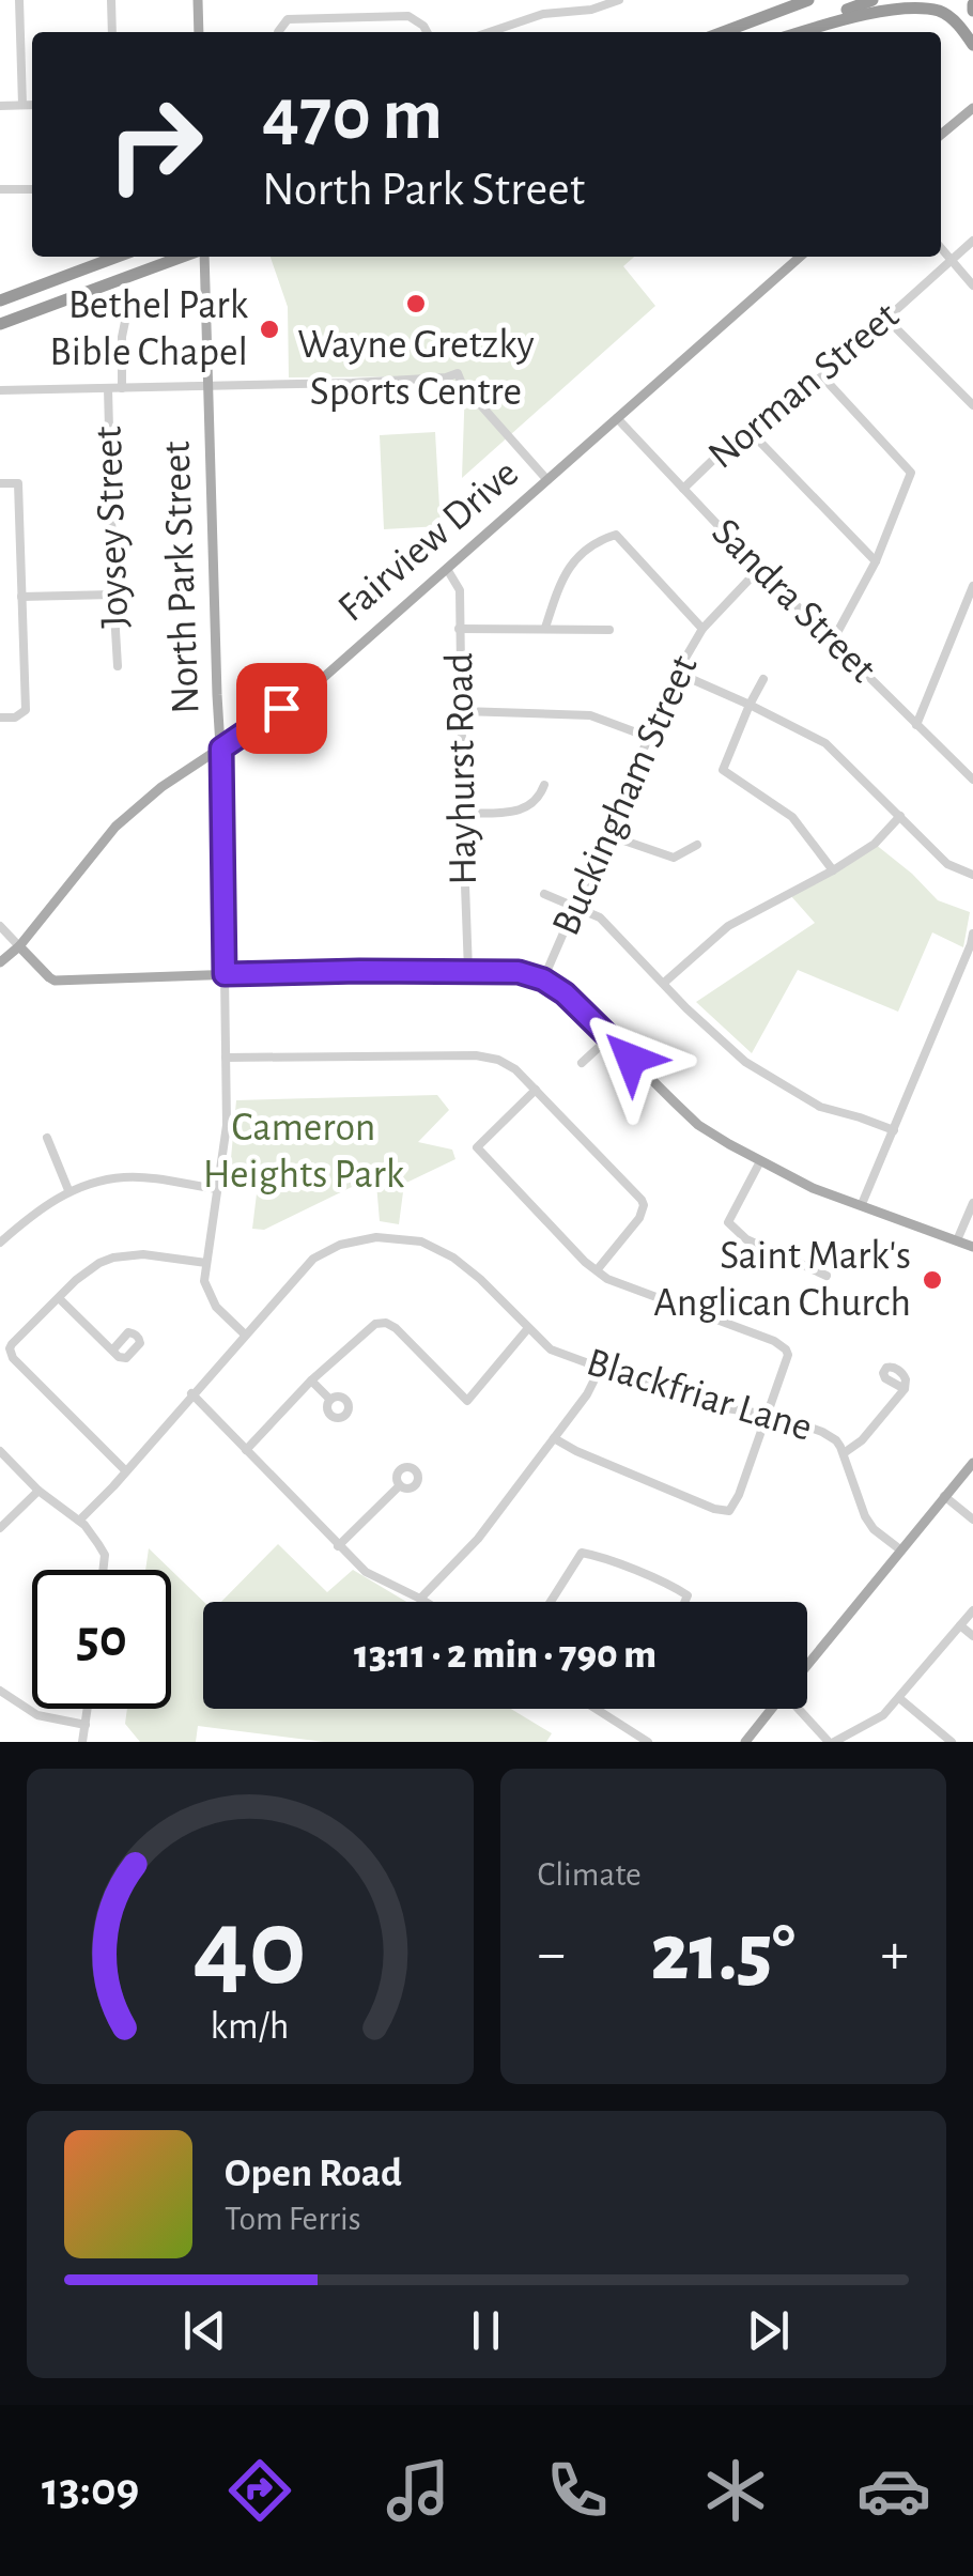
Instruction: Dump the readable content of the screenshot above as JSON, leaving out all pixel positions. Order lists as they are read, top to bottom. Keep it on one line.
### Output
{"streets":{"main road":["Fairview Drive","North Park Street"],"street":["Norman Street","Joysey Street","Sandra Street","Hayhurst Road","Buckingham Street","Blackfriar Lane"]},"crossings":[["Norman Street","Sandra Street"],["Fairview Drive","North Park Street"],["Fairview Drive","Sandra Street"],["Fairview Drive","Hayhurst Road"],["North Park Street","Blackfriar Lane"],["Sandra Street","Buckingham Street"]],"parks":["Cameron Heights Park"],"places":["Wayne Gretzky Sports Centre","Bethel Park Bible Chapel","Saint Mark's Anglican Church"],"page":{"turn":["470 m","North Park Street"],"limit":"50","trip":"13:11 · 2 min · 790 m","tile":"Climate","heat":["−","21.5°","+"],"song":["Open Road","Tom Ferris"],"tabs":"13:09","gauge":["40","km/h"]}}
